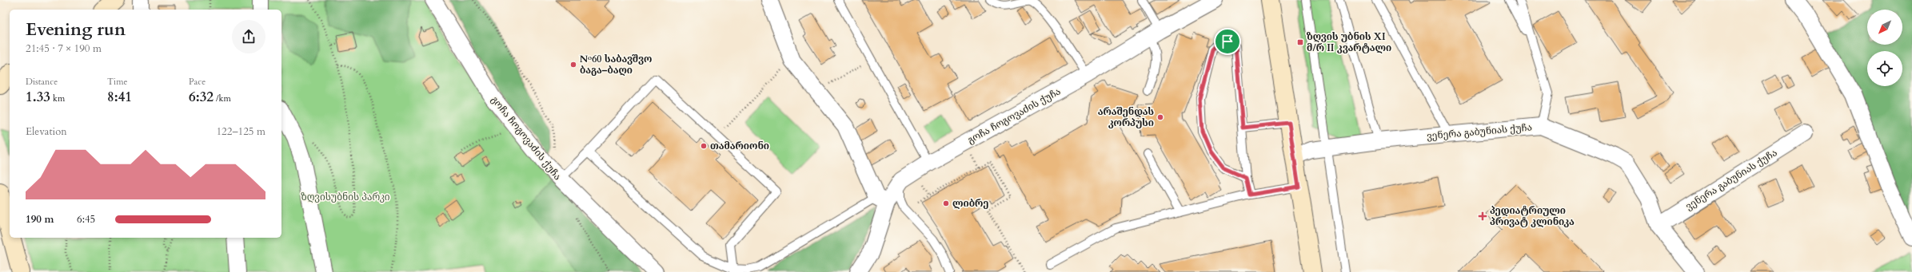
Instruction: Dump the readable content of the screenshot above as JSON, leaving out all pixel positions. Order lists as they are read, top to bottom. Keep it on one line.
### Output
{"streets":{"street":["გოჩა ჩოგოვაძის ქუჩა","ვენერა გაბუნიას ქუჩა"]},"parks":["ზღვისუბნის პარკი"],"places":{"transit":["ზღვის უბნის XI მ/რ II კვარტალი"],"other":["№60 საბავშვო ბაგა–ბაღი","არაშენდას კორპუსი","თამარიონი","ლიბრე"],"health":["პედიატრიული პრივატ კლინიკა"]},"north":"bottom left","page":{"heading":["Evening run","21:45 · 7 × 190 m"],"stats":[["Distance","1.33 km"],["Time","8:41"],["Pace","6:32 /km"]],"chart":["Elevation","122–125 m"],"list":[{"name":"190 m","note":"6:45"}]}}
